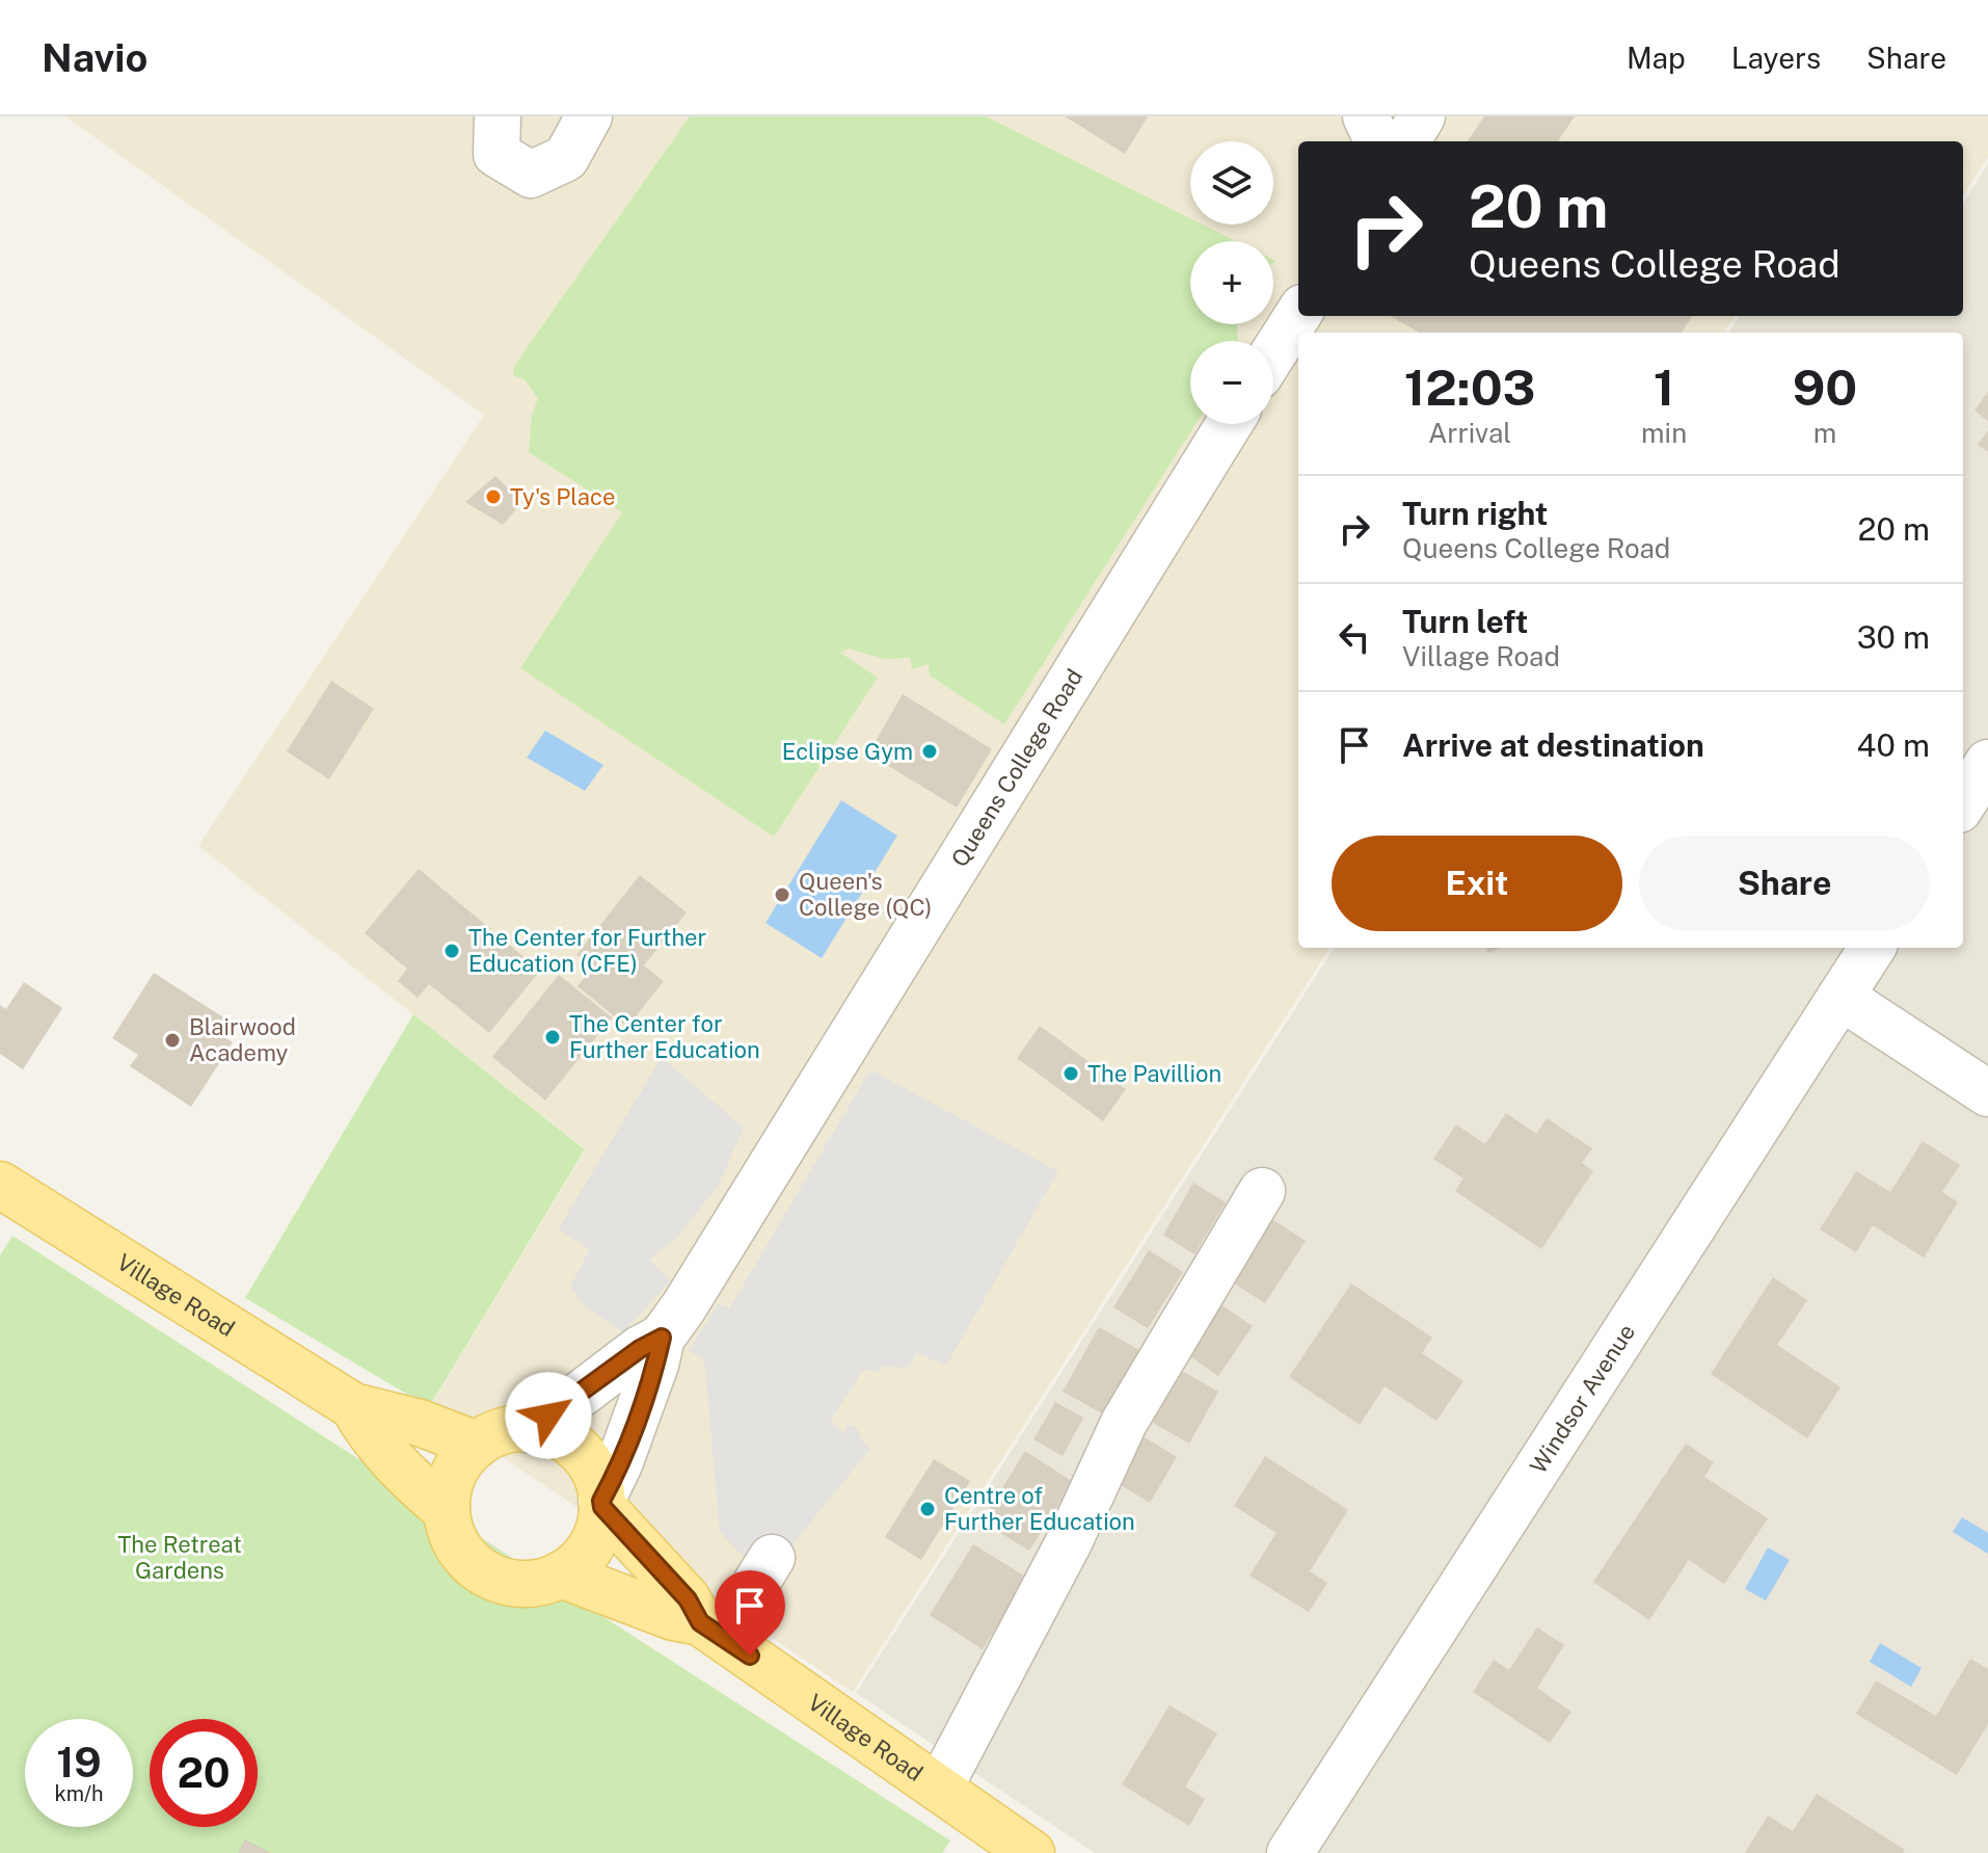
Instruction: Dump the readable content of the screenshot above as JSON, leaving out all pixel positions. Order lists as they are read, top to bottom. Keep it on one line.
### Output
{"streets":{"main road":["Village Road"],"street":["Queens College Road","Windsor Avenue"]},"crossings":[["Queens College Road","Village Road"]],"parks":["The Retreat Gardens"],"places":["Ty's Place","Eclipse Gym","Queen's College (QC)","The Center for Further Education (CFE)","The Center for Further Education","Blairwood Academy","The Pavillion","Centre of Further Education"],"page":{"header":"Navio","nav":["Map","Layers","Share"],"map_buttons":["+","−"],"turn":["20 m","Queens College Road"],"eta":["12:03","Arrival","1","min","90","m"],"list":[{"name":"Turn right","note":"Queens College Road","value":"20 m"},{"name":"Turn left","note":"Village Road","value":"30 m"},{"name":"Arrive at destination","value":"40 m"}],"buttons":["Exit","Share"],"speed":"19 km/h","limit":"20"}}
